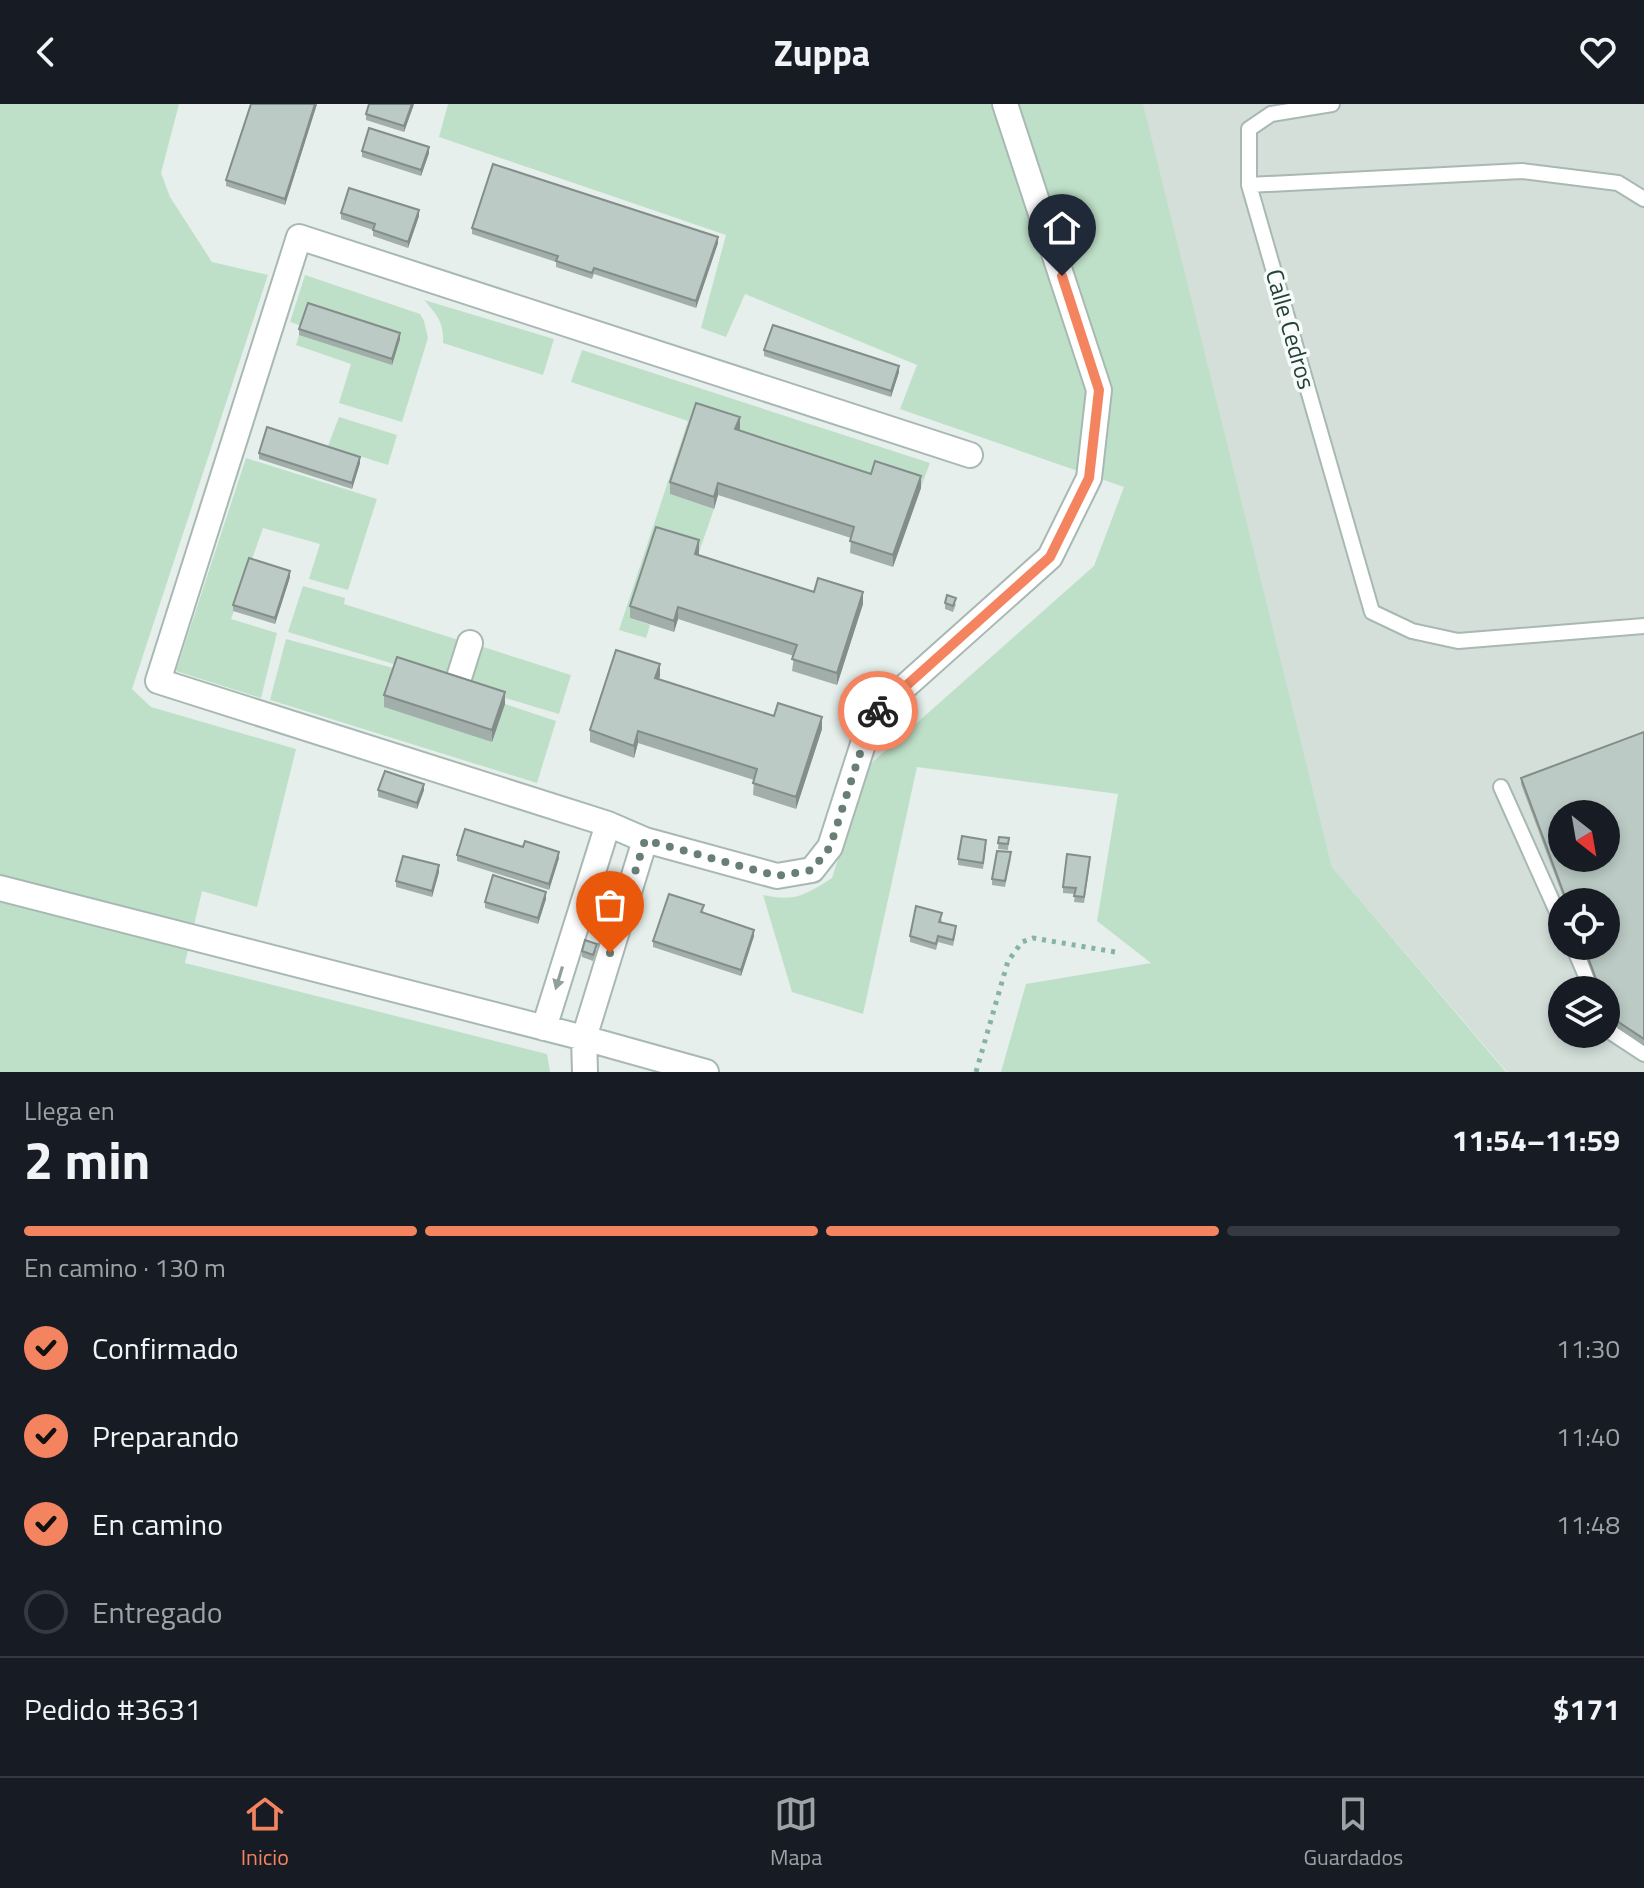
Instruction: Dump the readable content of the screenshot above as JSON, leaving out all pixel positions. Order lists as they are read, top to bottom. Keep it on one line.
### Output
{"streets":{"lane":["Calle Cedros"]},"north":"bottom right","page":{"header":"Zuppa","heading":["2 min","Llega en","11:54–11:59"],"panel":["Pedido #3631","$171"],"bar":"En camino · 130 m","list":[["Confirmado","11:30"],["Preparando","11:40"],["En camino","11:48"],"Entregado"],"tabs":["Inicio","Mapa","Guardados"]}}
